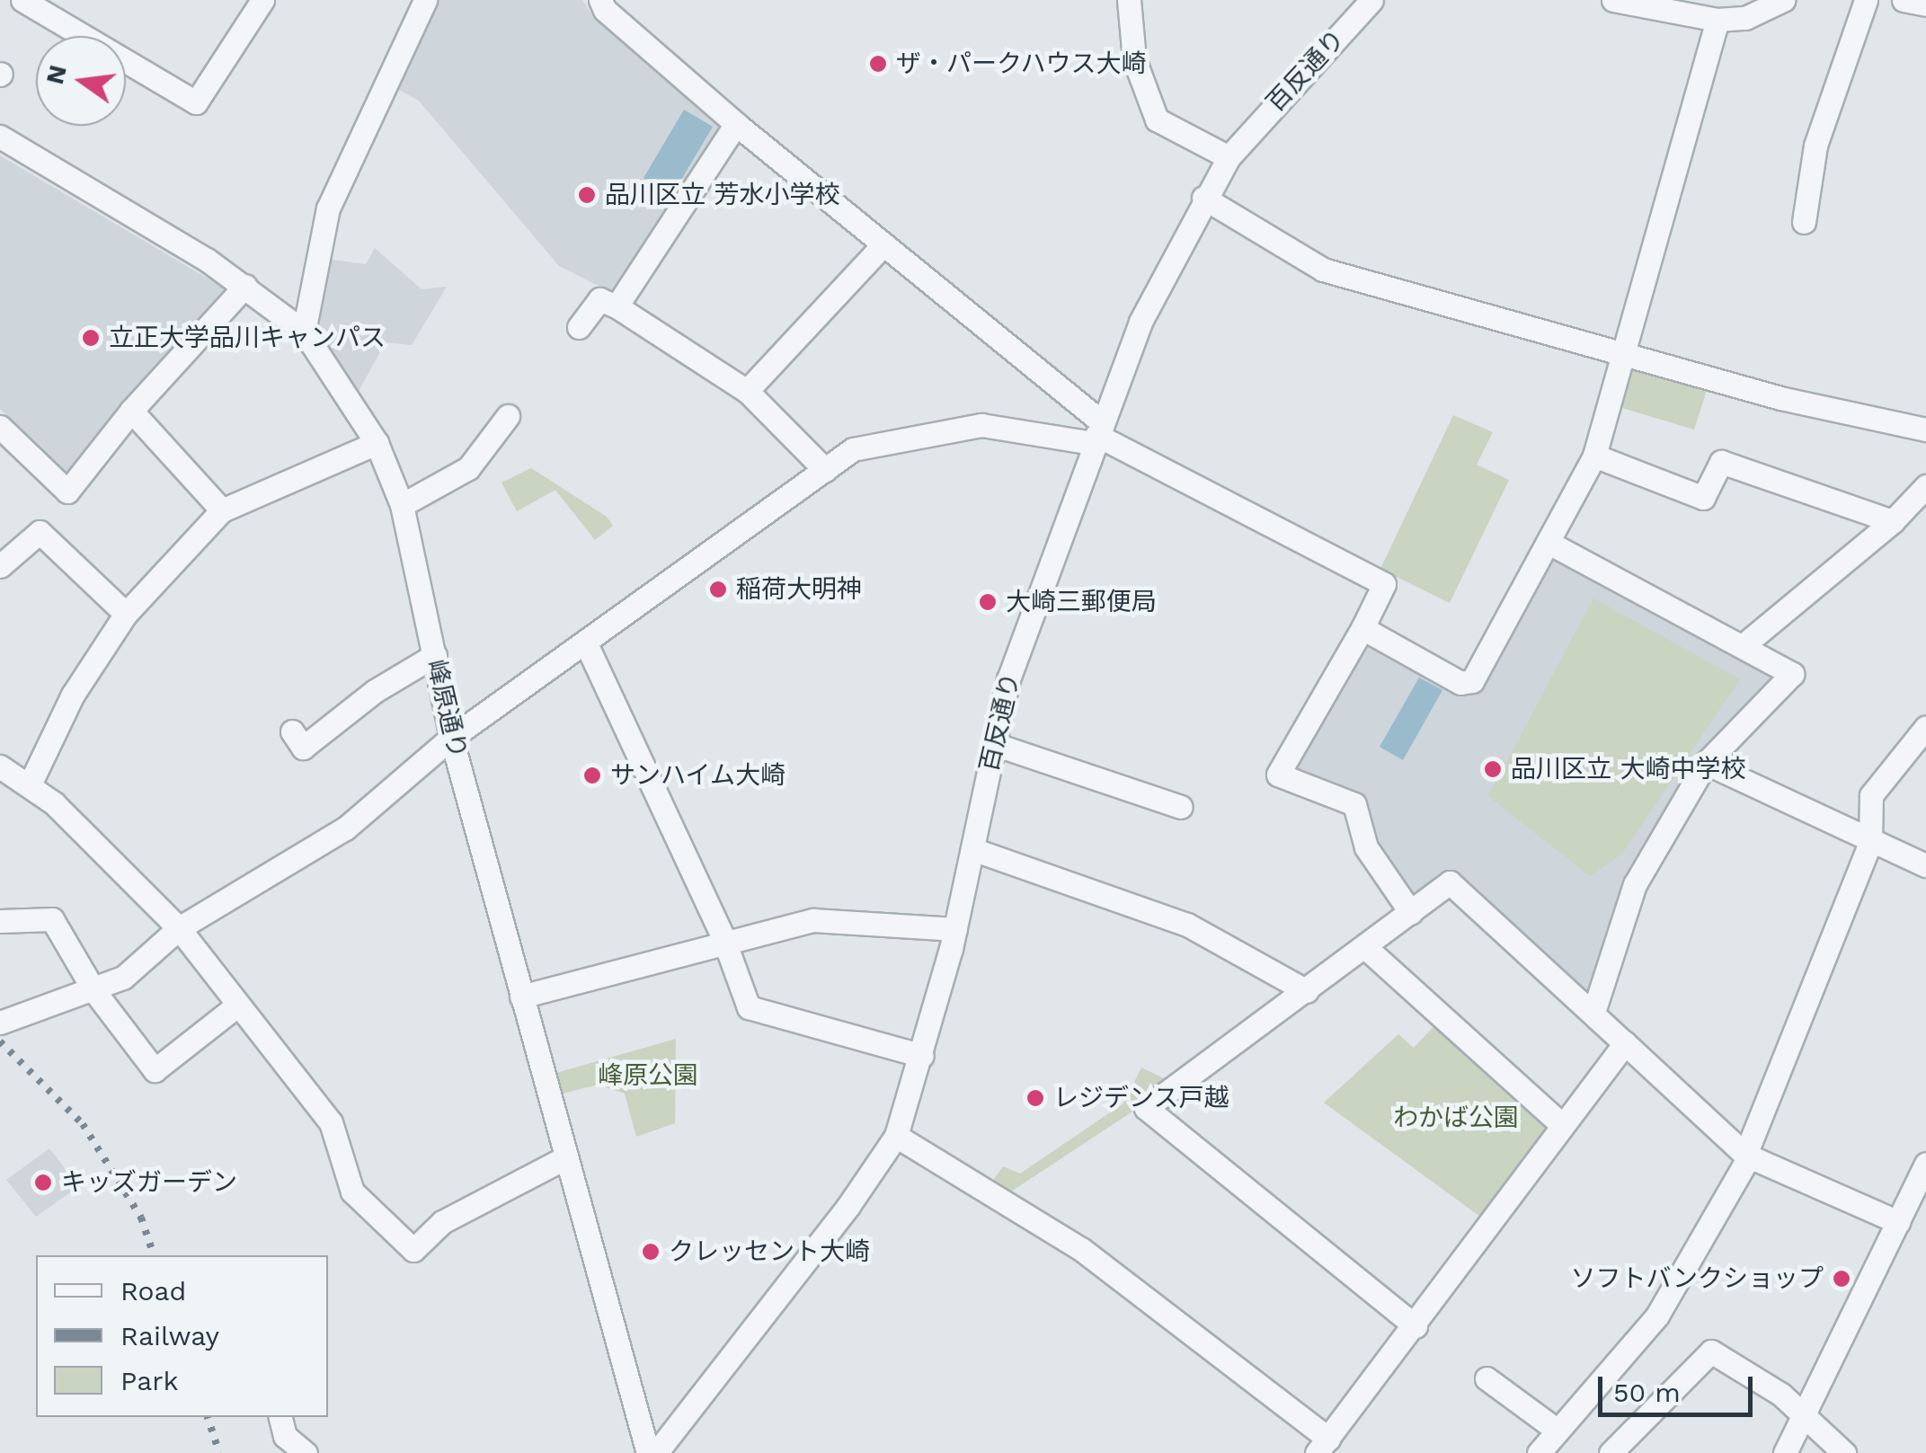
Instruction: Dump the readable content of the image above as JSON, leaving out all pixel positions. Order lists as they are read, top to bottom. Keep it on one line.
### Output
{"streets":{"street":["百反通り","峰原通り"]},"parks":["峰原公園","わかば公園"],"places":["ザ・パークハウス大崎","品川区立 芳水小学校","立正大学品川キャンパス","稲荷大明神","大崎三郵便局","品川区立 大崎中学校","サンハイム大崎","レジデンス戸越","キッズガーデン","クレッセント大崎","ソフトバンクショップ"],"legend":["Road","Railway","Park"],"scale_bar":"50 m","north":"left"}
